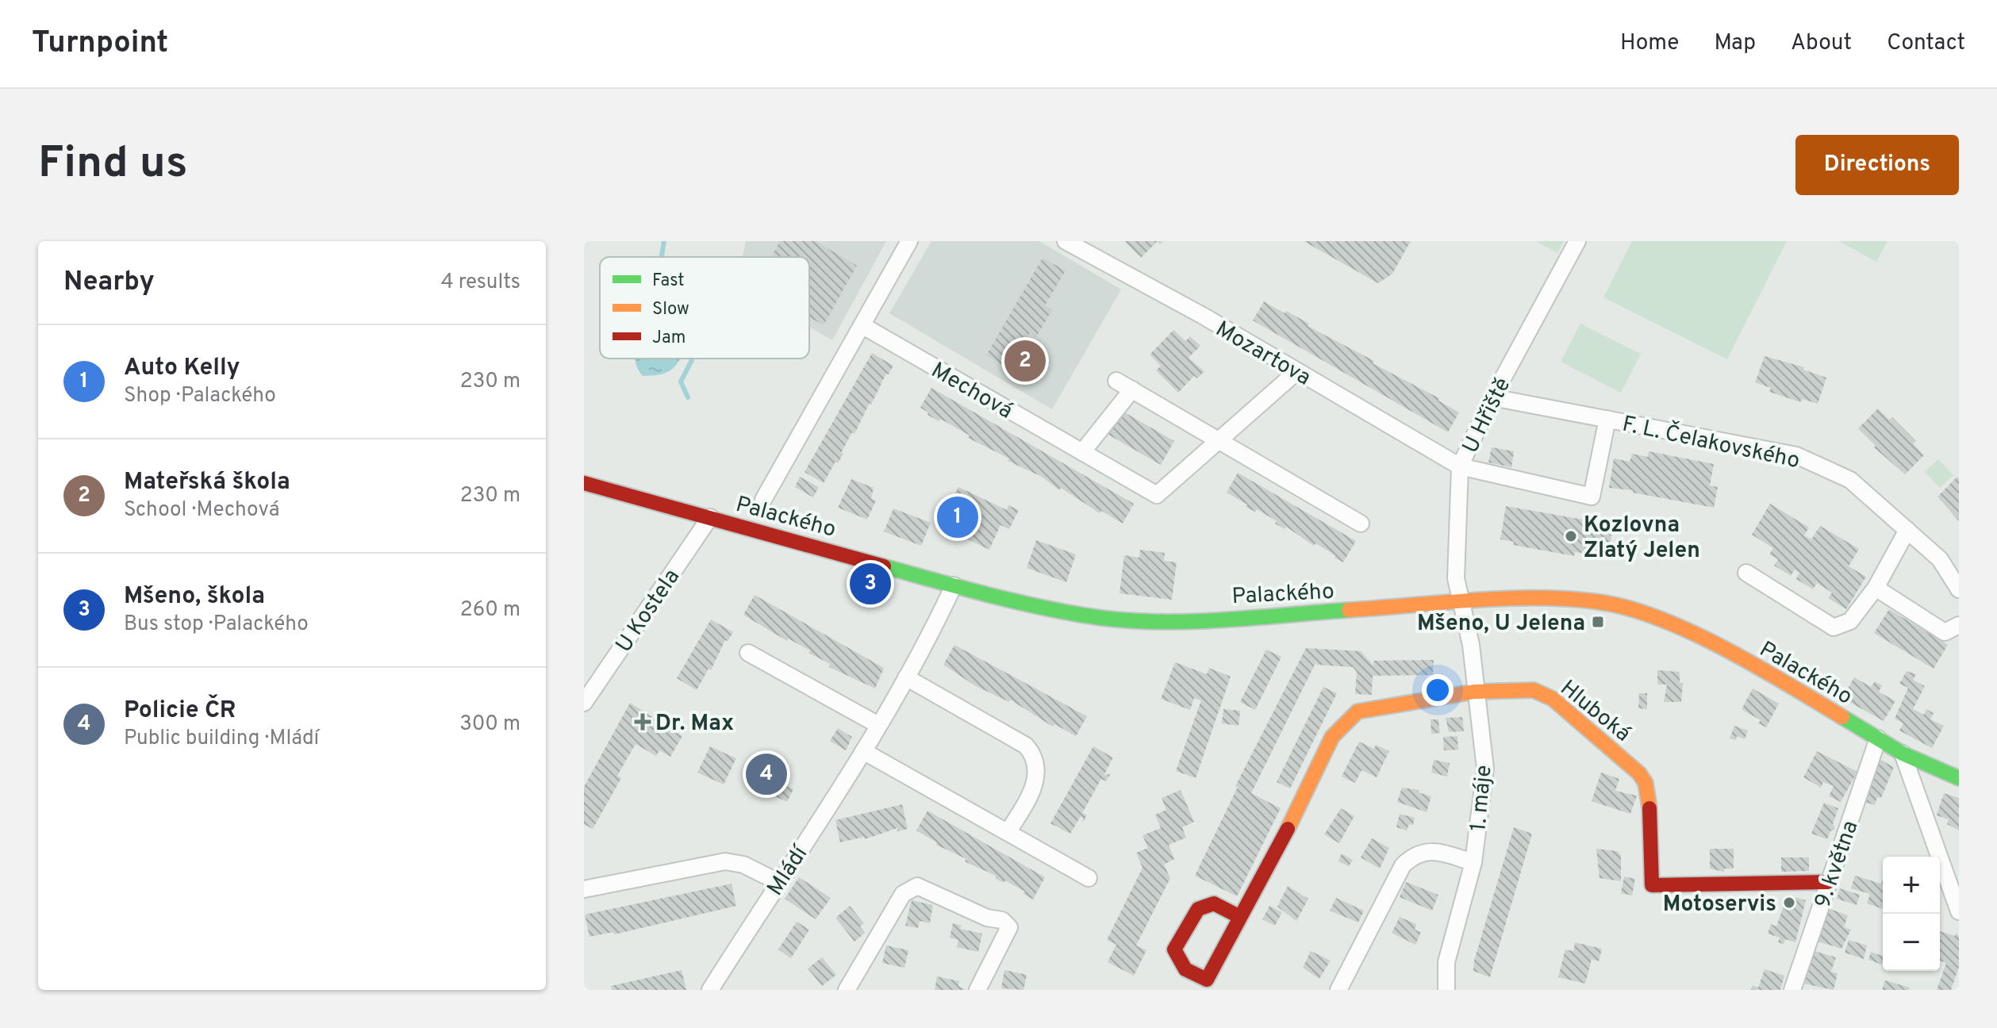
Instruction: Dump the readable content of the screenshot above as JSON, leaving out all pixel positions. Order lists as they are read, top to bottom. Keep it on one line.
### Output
{"streets":{"street":["Mozartova","Mechová","U Hřiště","F. L. Čelakovského","Palackého","U Kostela","Hluboká","1. máje","9. května","Mládí"]},"crossings":[["Mozartova","Mechová"],["Mozartova","U Hřiště"],["Mozartova","F. L. Čelakovského"],["U Hřiště","F. L. Čelakovského"],["U Hřiště","Palackého"],["U Hřiště","1. máje"],["Palackého","U Kostela"],["Palackého","1. máje"],["Palackého","9. května"],["Palackého","Mládí"],["Hluboká","1. máje"],["Hluboká","9. května"]],"places":{"other":["Kozlovna Zlatý Jelen","Motoservis"],"transit":["Mšeno, U Jelena"],"health":["Dr. Max"]},"legend":["Fast","Slow","Jam"],"page":{"header":"Turnpoint","nav":["Home","Map","About","Contact"],"buttons":"Directions","title":"Find us","heading":["Nearby","4 results"],"list":[{"mark":"1","name":"Auto Kelly","note":"Shop · Palackého","value":"230 m"},{"mark":"2","name":"Mateřská škola","note":"School · Mechová","value":"230 m"},{"mark":"3","name":"Mšeno, škola","note":"Bus stop · Palackého","value":"260 m"},{"mark":"4","name":"Policie ČR","note":"Public building · Mládí","value":"300 m"}],"pins":["2","1","3","4"],"map_buttons":["+","−"]}}
